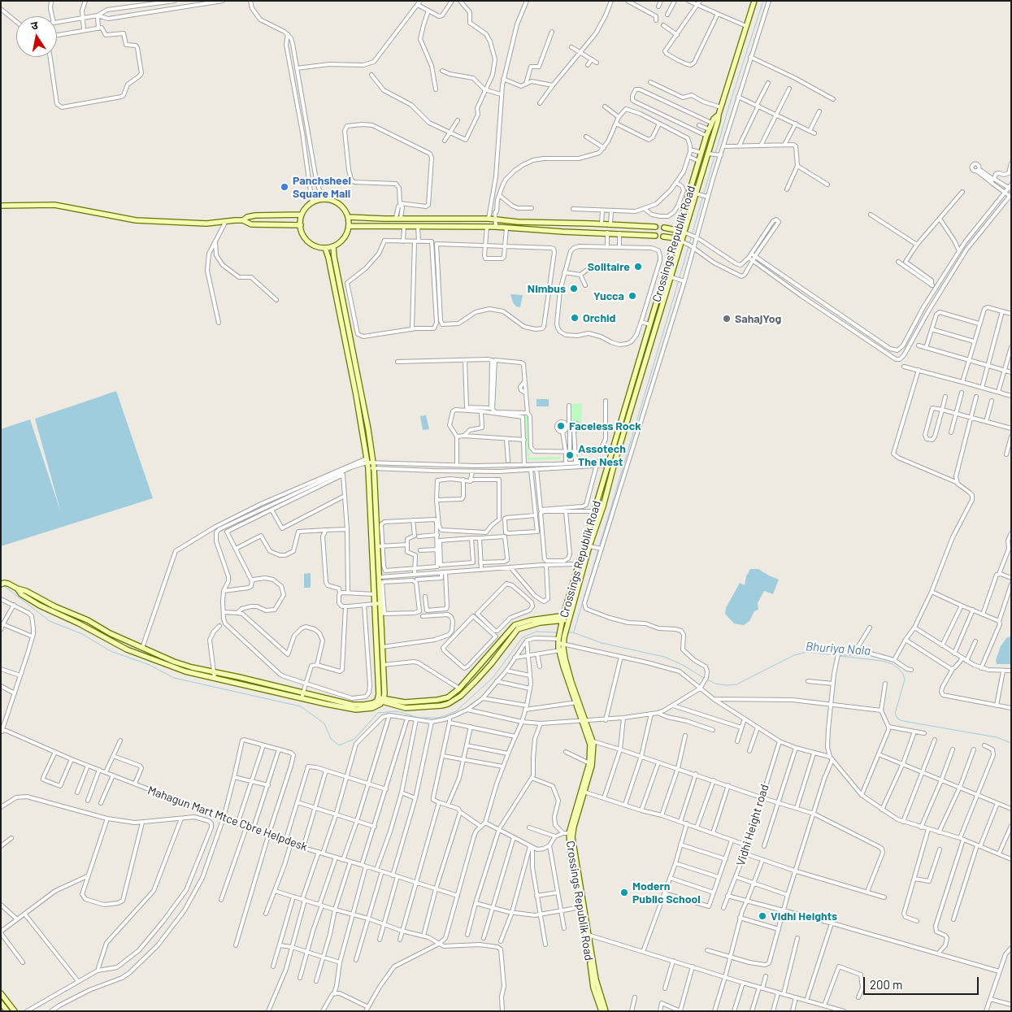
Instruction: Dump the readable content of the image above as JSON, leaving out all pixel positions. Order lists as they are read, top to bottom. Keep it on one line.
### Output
{"streets":{"street":["Crossings Republik Road","Mahagun Mart Mtce Cbre Helpdesk","Vidhi Height road"]},"water":["Bhuriya Nala"],"places":["Panchsheel Square Mall","Solitaire","Nimbus","Yucca","Orchid","SahajYog","Faceless Rock","Assotech The Nest","Modern Public School","Vidhi Heights"],"scale_bar":"200 m","north":"top"}
